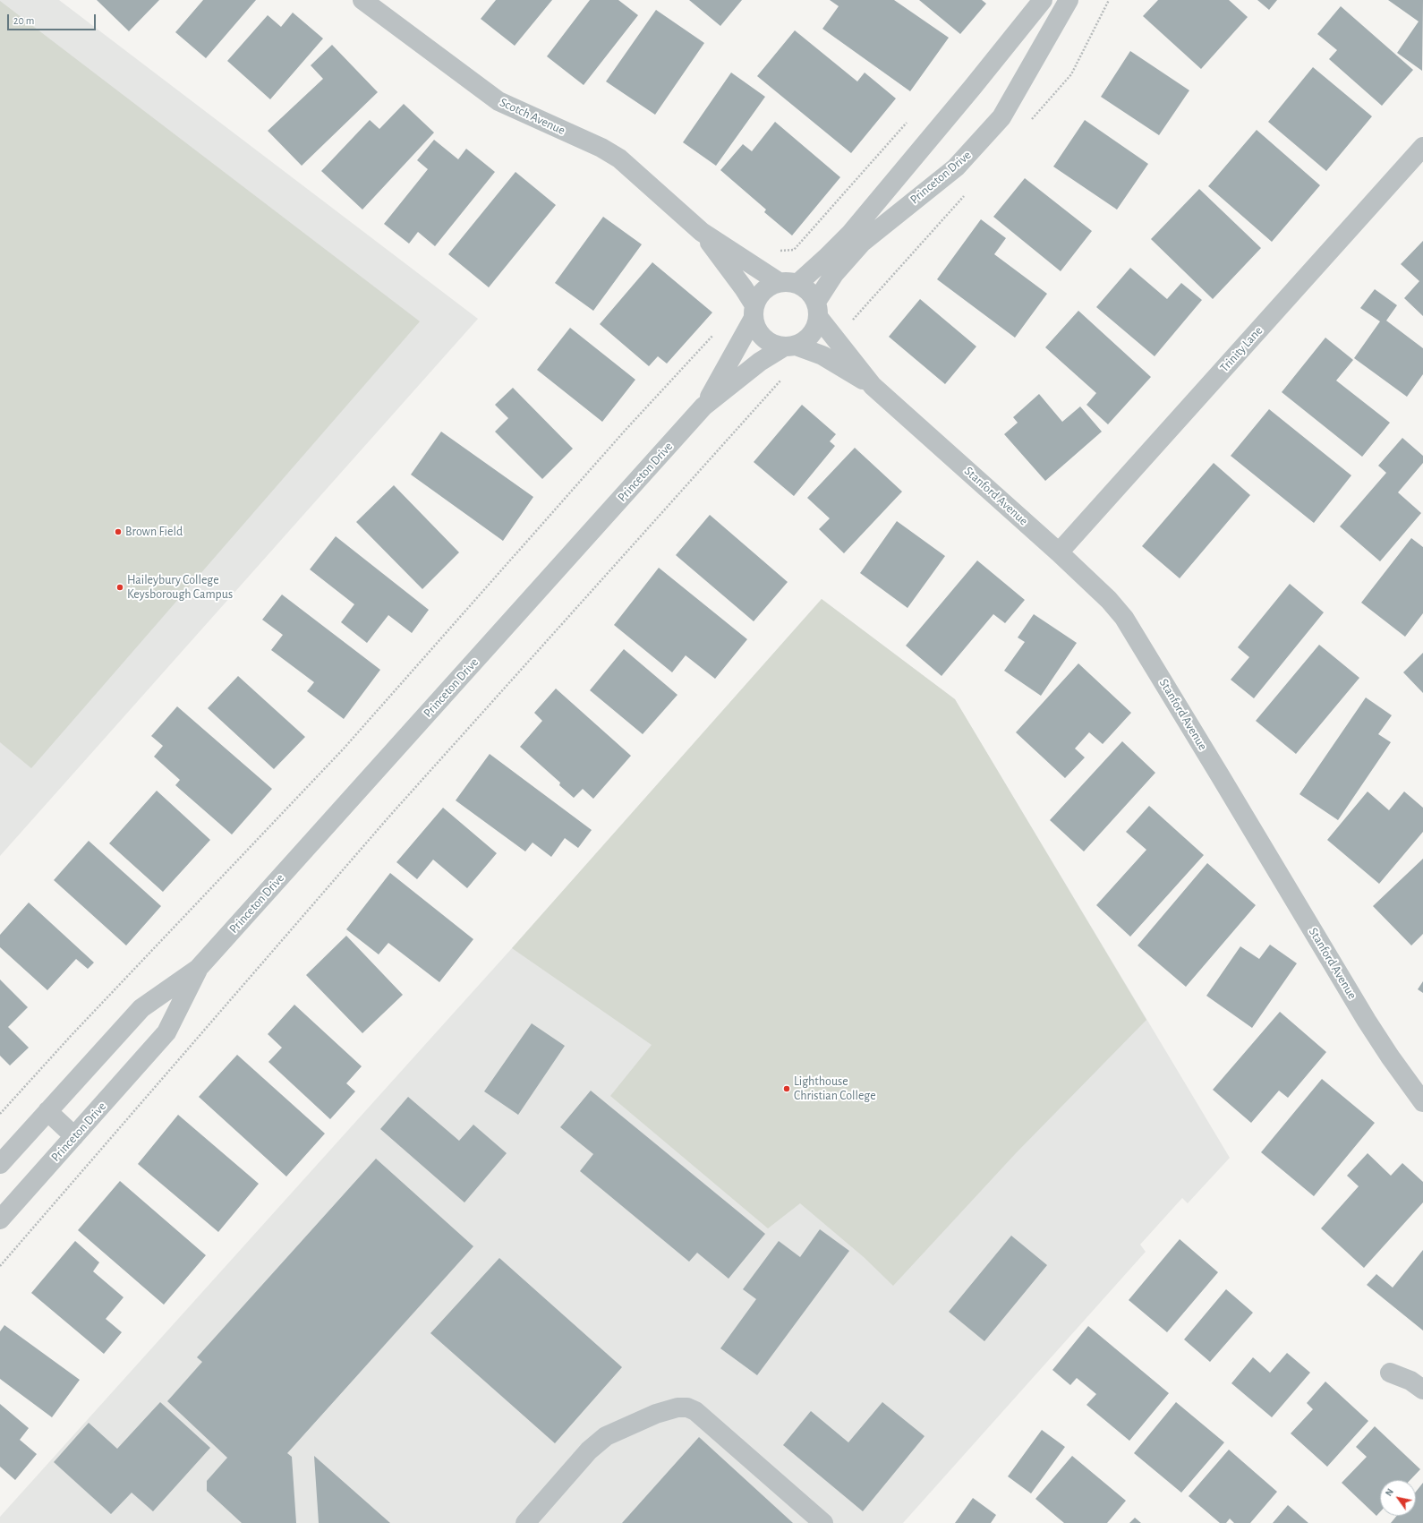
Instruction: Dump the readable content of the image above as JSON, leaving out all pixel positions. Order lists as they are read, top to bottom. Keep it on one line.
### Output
{"streets":{"street":["Scotch Avenue","Princeton Drive","Trinity Lane","Stanford Avenue"]},"crossings":[["Scotch Avenue","Princeton Drive"],["Scotch Avenue","Stanford Avenue"],["Princeton Drive","Stanford Avenue"],["Trinity Lane","Stanford Avenue"]],"places":["Brown Field","Haileybury College Keysborough Campus","Lighthouse Christian College"],"scale_bar":"20 m","north":"top left"}
